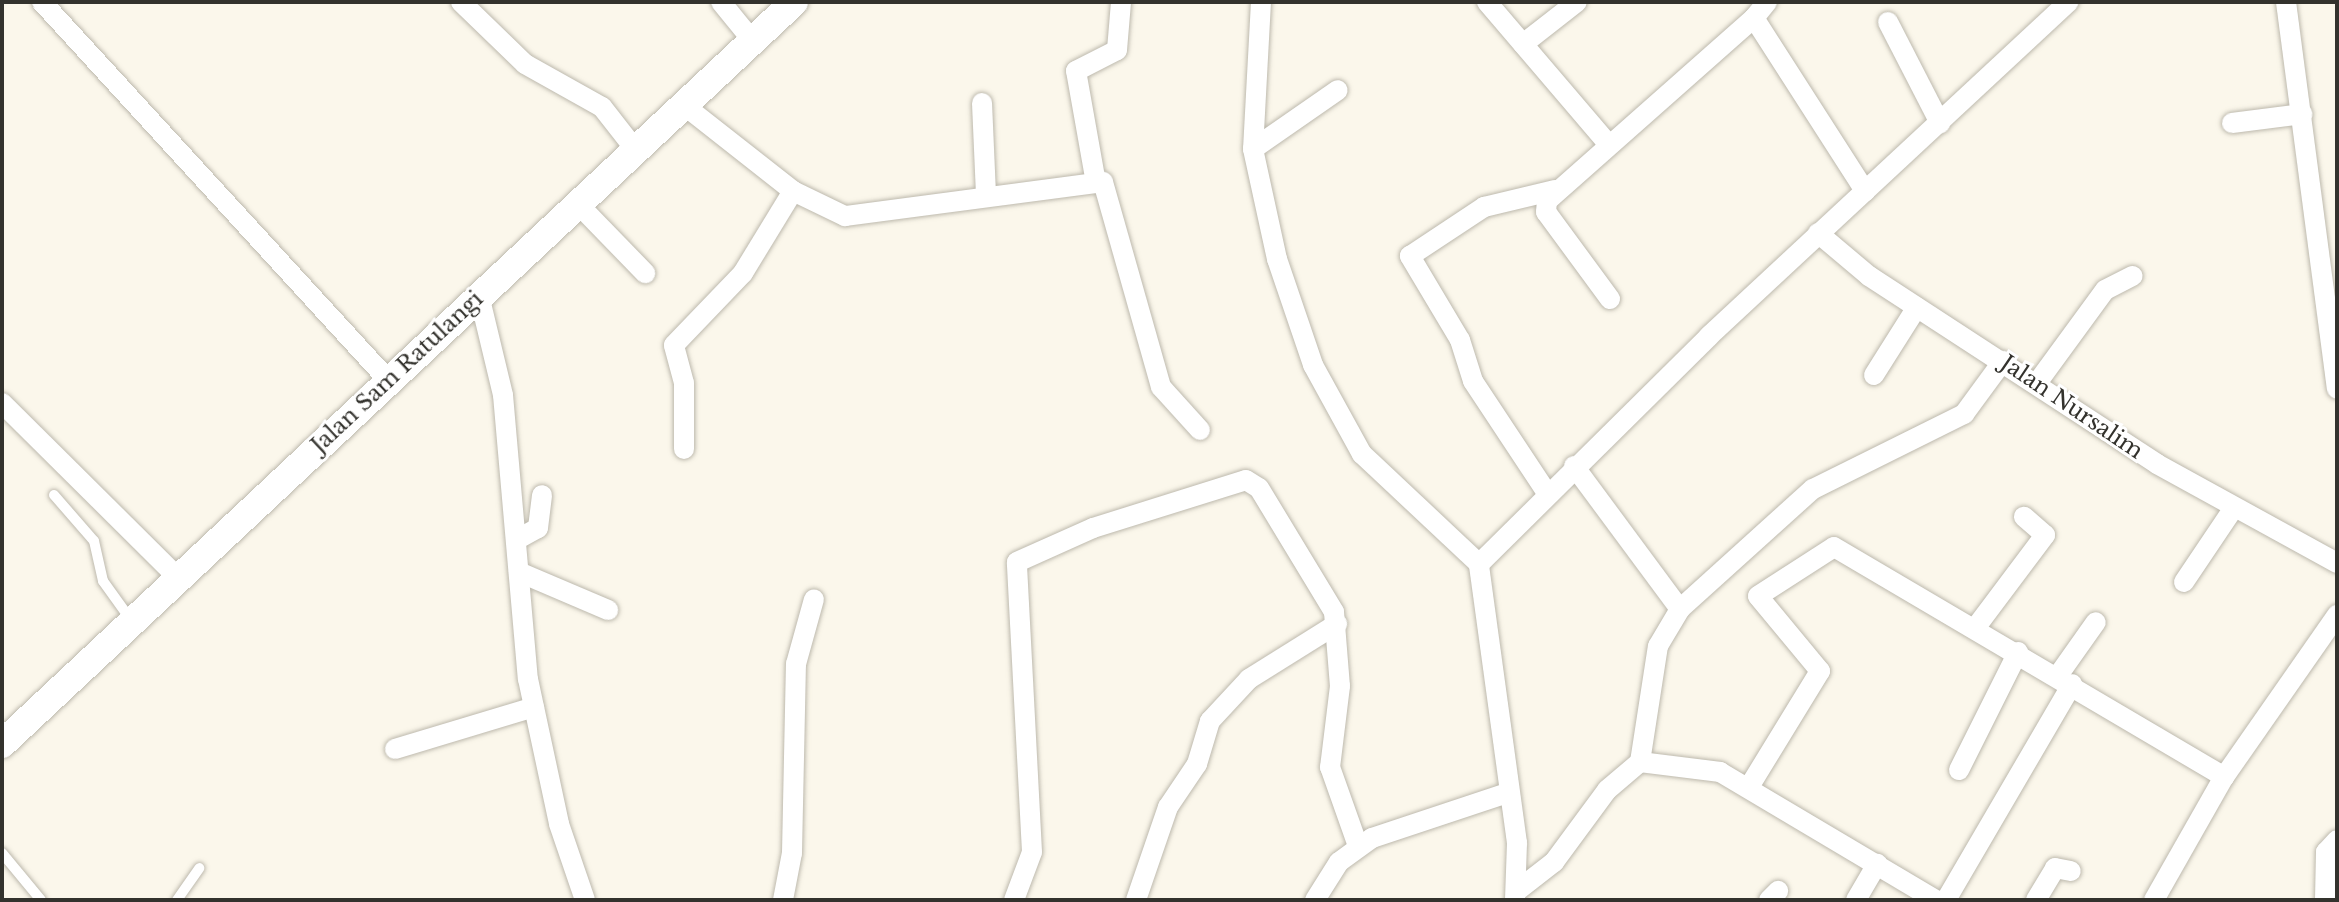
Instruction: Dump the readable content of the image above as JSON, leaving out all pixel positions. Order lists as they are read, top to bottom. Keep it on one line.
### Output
{"streets":{"street":["Jalan Sam Ratulangi","Jalan Nursalim"]}}
